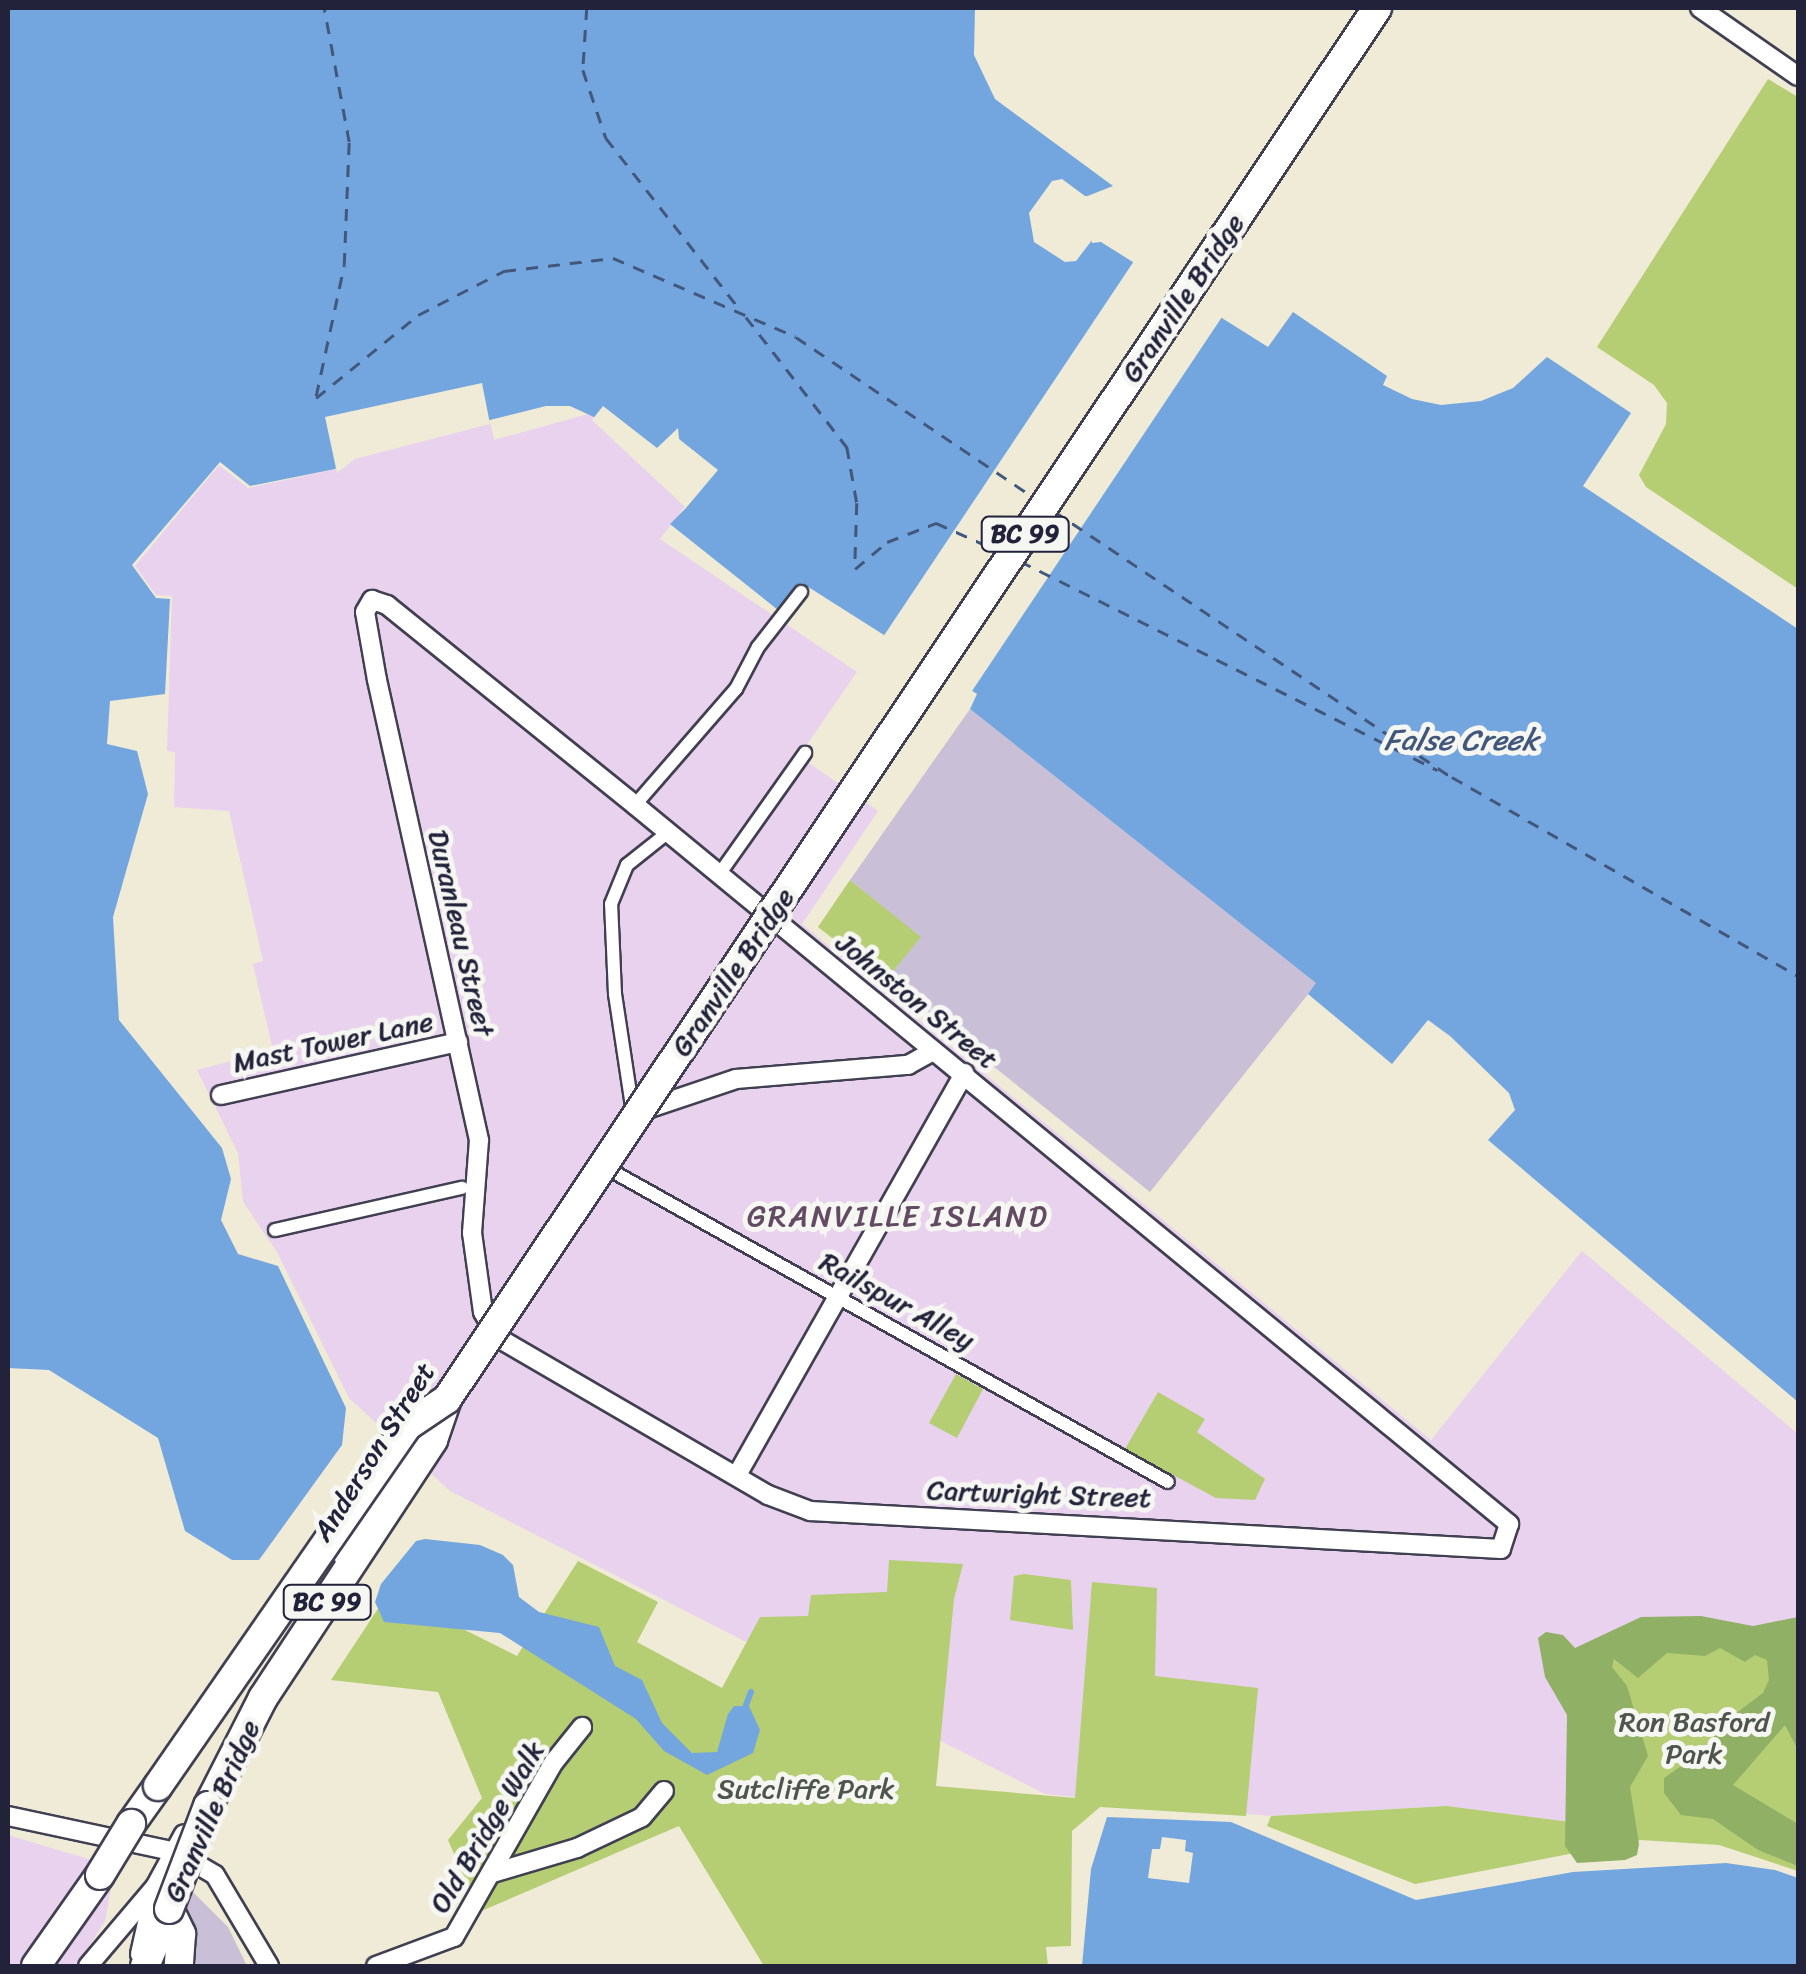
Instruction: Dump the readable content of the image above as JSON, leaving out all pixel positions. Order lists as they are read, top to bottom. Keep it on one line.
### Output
{"streets":{"highway":["Granville Bridge","BC 99"],"street":["Duranleau Street","Johnston Street","Mast Tower Lane","Railspur Alley","Anderson Street","Cartwright Street","Old Bridge Walk"]},"crossings":[["Granville Bridge","Anderson Street"],["Duranleau Street","Johnston Street"],["Duranleau Street","Mast Tower Lane"],["Duranleau Street","Anderson Street"],["Duranleau Street","Cartwright Street"],["Johnston Street","Cartwright Street"],["Railspur Alley","Anderson Street"],["Anderson Street","Cartwright Street"]],"districts":["GRANVILLE ISLAND"],"water":["False Creek"],"parks":["Ron Basford Park","Sutcliffe Park"]}
